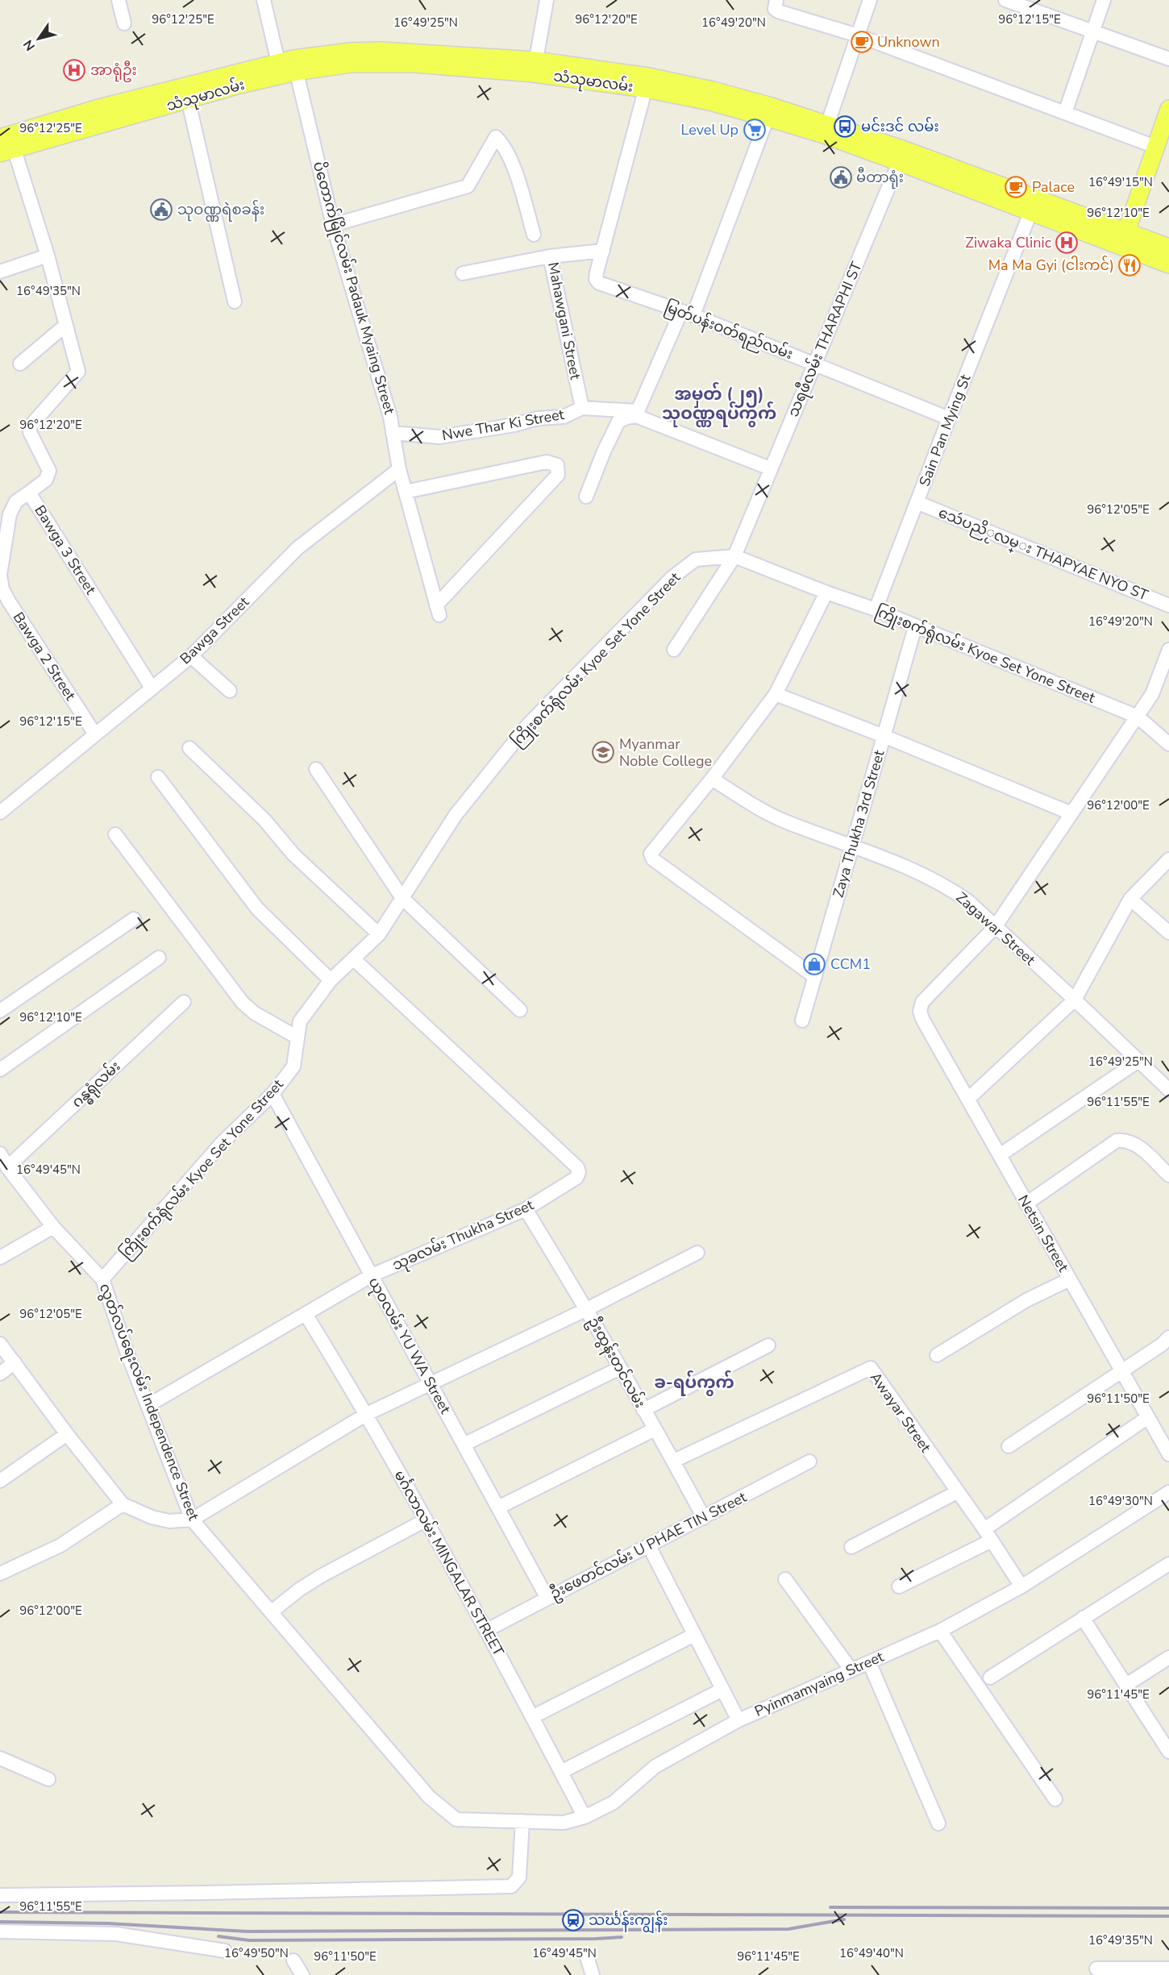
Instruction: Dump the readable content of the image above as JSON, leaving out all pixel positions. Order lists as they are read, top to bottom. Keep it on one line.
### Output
{"streets":{"main road":["သံသုမာလမ်း"],"street":["ပိတောက်မြိုင်လမ်း Padauk Myaing Street","Mahawgani Street","မြတ်ပန်းဝတ်ရည်လမ်း","သရဖီလမ်း THARAPHI ST","Nwe Thar Ki Street","Sain Pan Mying St","Bawga 3 Street","သေဴပညိႂလမ္း THAPYAE NYO ST","Bawga Street","ကြိုးစက်ရုံလမ်း Kyoe Set Yone Street","Bawga 2 Street","Zaya Thukha 3rd Street","Zagawar Street","ဂန္ဓရုံလမ်း","Netsin Street","သုခလမ်း Thukha Street","ယုဝလမ်း YU WA Street","ဦးထွန်းတင်လမ်း","လွတ်လပ်ရေးလမ်း Independence Street","Awayar Street","ဦးဖေတင်လမ်း U PHAE TIN Street","မင်္ဂလာလမ်း MINGALAR STREET","Pyinmamyaing Street"]},"crossings":[["သံသုမာလမ်း","ပိတောက်မြိုင်လမ်း Padauk Myaing Street"],["သံသုမာလမ်း","သရဖီလမ်း THARAPHI ST"],["သံသုမာလမ်း","Sain Pan Mying St"],["သံသုမာလမ်း","Bawga 3 Street"],["ပိတောက်မြိုင်လမ်း Padauk Myaing Street","Nwe Thar Ki Street"],["Mahawgani Street","မြတ်ပန်းဝတ်ရည်လမ်း"],["Mahawgani Street","Nwe Thar Ki Street"],["မြတ်ပန်းဝတ်ရည်လမ်း","သရဖီလမ်း THARAPHI ST"],["မြတ်ပန်းဝတ်ရည်လမ်း","Sain Pan Mying St"],["သရဖီလမ်း THARAPHI ST","Nwe Thar Ki Street"],["သရဖီလမ်း THARAPHI ST","ကြိုးစက်ရုံလမ်း Kyoe Set Yone Street"],["Sain Pan Mying St","သေဴပညိႂလမ္း THAPYAE NYO ST"],["Sain Pan Mying St","ကြိုးစက်ရုံလမ်း Kyoe Set Yone Street"],["Bawga 3 Street","Bawga Street"],["Bawga 3 Street","Bawga 2 Street"],["Bawga Street","Bawga 2 Street"],["ကြိုးစက်ရုံလမ်း Kyoe Set Yone Street","Zaya Thukha 3rd Street"],["ကြိုးစက်ရုံလမ်း Kyoe Set Yone Street","သုခလမ်း Thukha Street"],["ကြိုးစက်ရုံလမ်း Kyoe Set Yone Street","ယုဝလမ်း YU WA Street"],["ကြိုးစက်ရုံလမ်း Kyoe Set Yone Street","လွတ်လပ်ရေးလမ်း Independence Street"],["Zaya Thukha 3rd Street","Zagawar Street"],["Zagawar Street","Netsin Street"],["ဂန္ဓရုံလမ်း","လွတ်လပ်ရေးလမ်း Independence Street"],["သုခလမ်း Thukha Street","ယုဝလမ်း YU WA Street"],["သုခလမ်း Thukha Street","ဦးထွန်းတင်လမ်း"],["သုခလမ်း Thukha Street","လွတ်လပ်ရေးလမ်း Independence Street"],["သုခလမ်း Thukha Street","မင်္ဂလာလမ်း MINGALAR STREET"],["ယုဝလမ်း YU WA Street","ဦးဖေတင်လမ်း U PHAE TIN Street"],["ဦးထွန်းတင်လမ်း","Awayar Street"],["ဦးထွန်းတင်လမ်း","ဦးဖေတင်လမ်း U PHAE TIN Street"],["လွတ်လပ်ရေးလမ်း Independence Street","Pyinmamyaing Street"],["Awayar Street","Pyinmamyaing Street"],["ဦးဖေတင်လမ်း U PHAE TIN Street","မင်္ဂလာလမ်း MINGALAR STREET"],["မင်္ဂလာလမ်း MINGALAR STREET","Pyinmamyaing Street"]],"districts":["အမှတ် (၂၅) သုဝဏ္ဏရပ်ကွက်","ခ-ရပ်ကွက်"],"places":{"cafe":["Unknown","Palace"],"hospital":["အာရုံဦး","Ziwaka Clinic"],"bus stop":["မင်းဒင် လမ်း"],"supermarket":["Level Up"],"public building":["မီတာရုံး","သုဝဏ္ဏရဲစခန်း"],"restaurant":["Ma Ma Gyi (ငါးကင်)"],"school or university":["Myanmar Noble College"],"shop":["CCM1"],"station":["သင်္ဃန်းကျွန်း"]},"north":"bottom left","coordinates":["96°12'25\"E","96°12'20\"E","96°12'15\"E","16°49'25\"N","16°49'20\"N","16°49'15\"N","96°12'10\"E","16°49'35\"N","96°12'05\"E","96°12'00\"E","96°11'55\"E","16°49'45\"N","96°11'50\"E","16°49'30\"N","96°11'45\"E","16°49'50\"N","16°49'40\"N"]}
